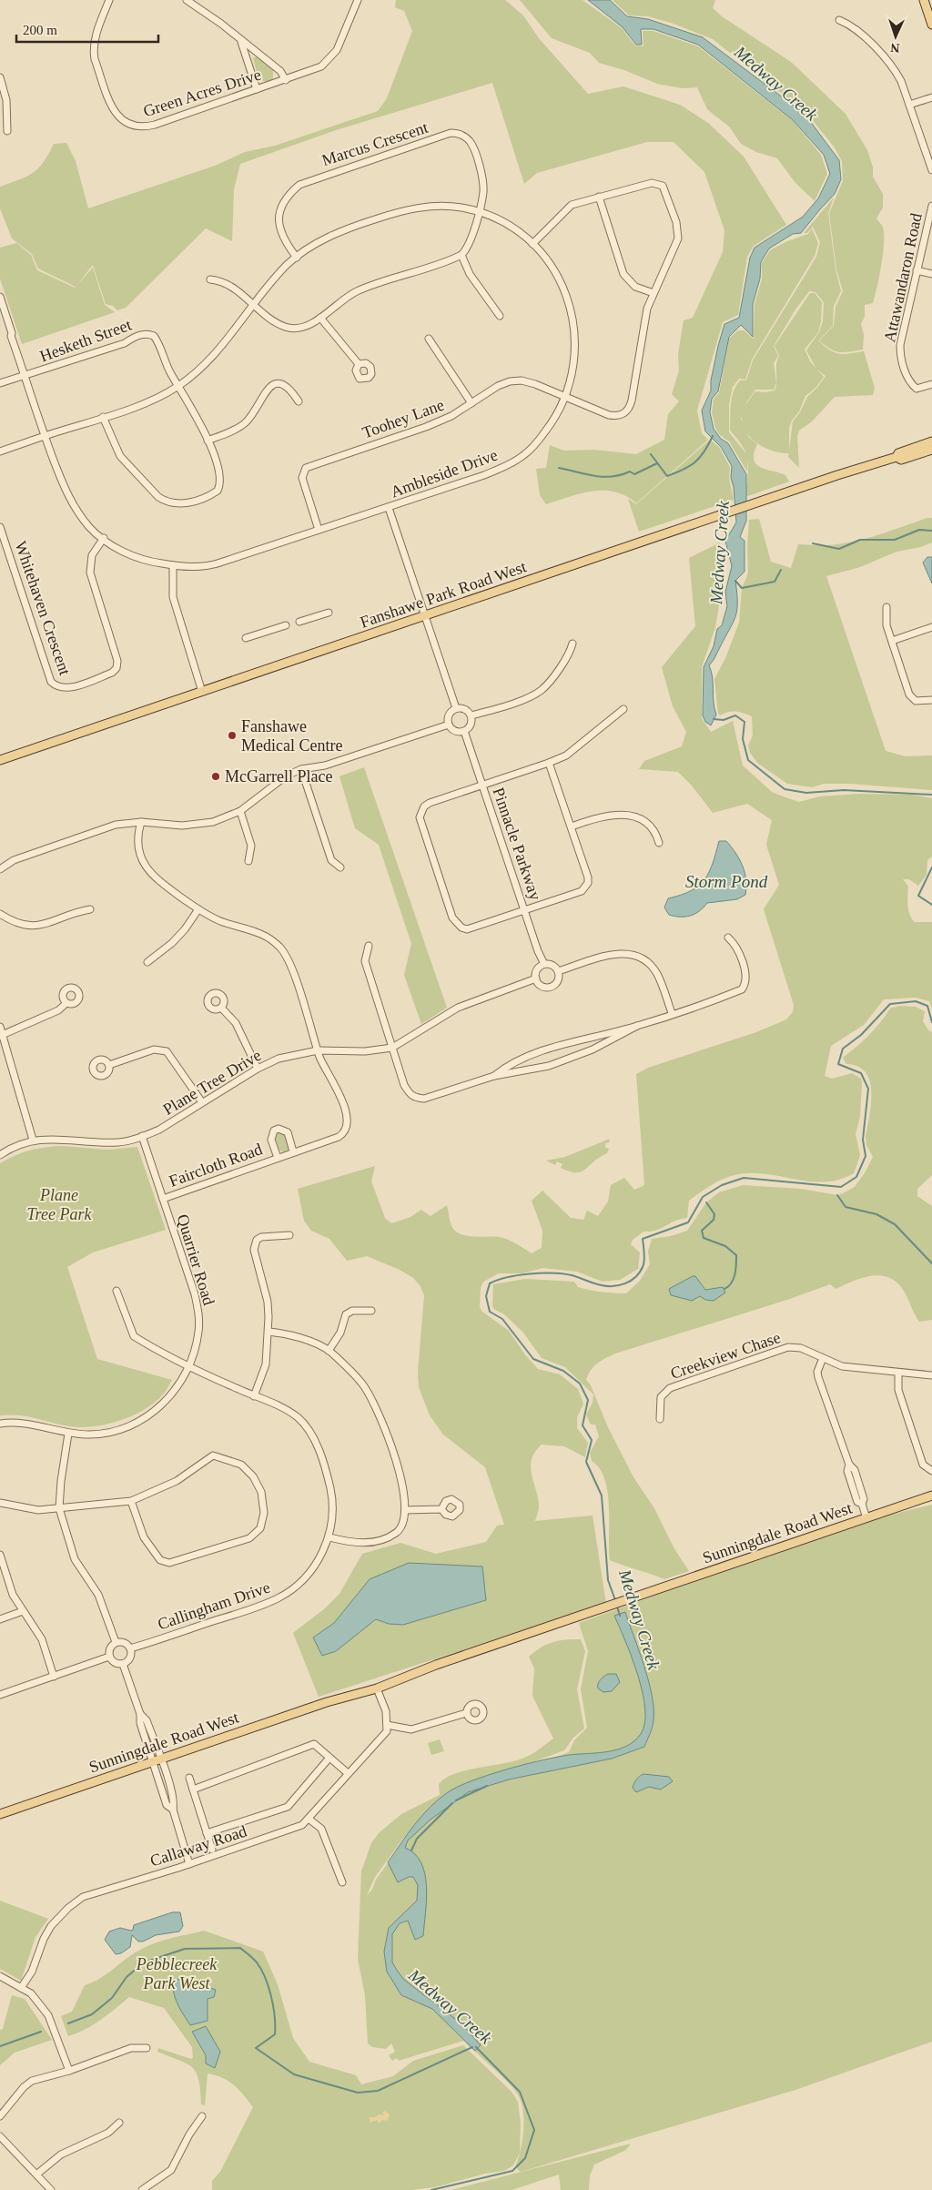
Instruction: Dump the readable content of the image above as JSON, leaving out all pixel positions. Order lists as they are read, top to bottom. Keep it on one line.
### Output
{"streets":{"main road":["Fanshawe Park Road West","Sunningdale Road West"],"street":["Green Acres Drive","Marcus Crescent","Attawandaron Road","Hesketh Street","Toohey Lane","Ambleside Drive","Whitehaven Crescent","Pinnacle Parkway","Plane Tree Drive","Faircloth Road","Quarrier Road","Creekview Chase","Callingham Drive","Callaway Road"]},"crossings":[["Marcus Crescent","Ambleside Drive"],["Hesketh Street","Ambleside Drive"],["Toohey Lane","Ambleside Drive"],["Ambleside Drive","Whitehaven Crescent"],["Pinnacle Parkway","Plane Tree Drive"],["Plane Tree Drive","Faircloth Road"],["Plane Tree Drive","Quarrier Road"],["Faircloth Road","Quarrier Road"],["Quarrier Road","Callingham Drive"]],"water":["Medway Creek","Storm Pond"],"parks":["Plane Tree Park","Pebblecreek Park West"],"places":["Fanshawe Medical Centre","McGarrell Place"],"scale_bar":"200 m","north":"bottom"}
